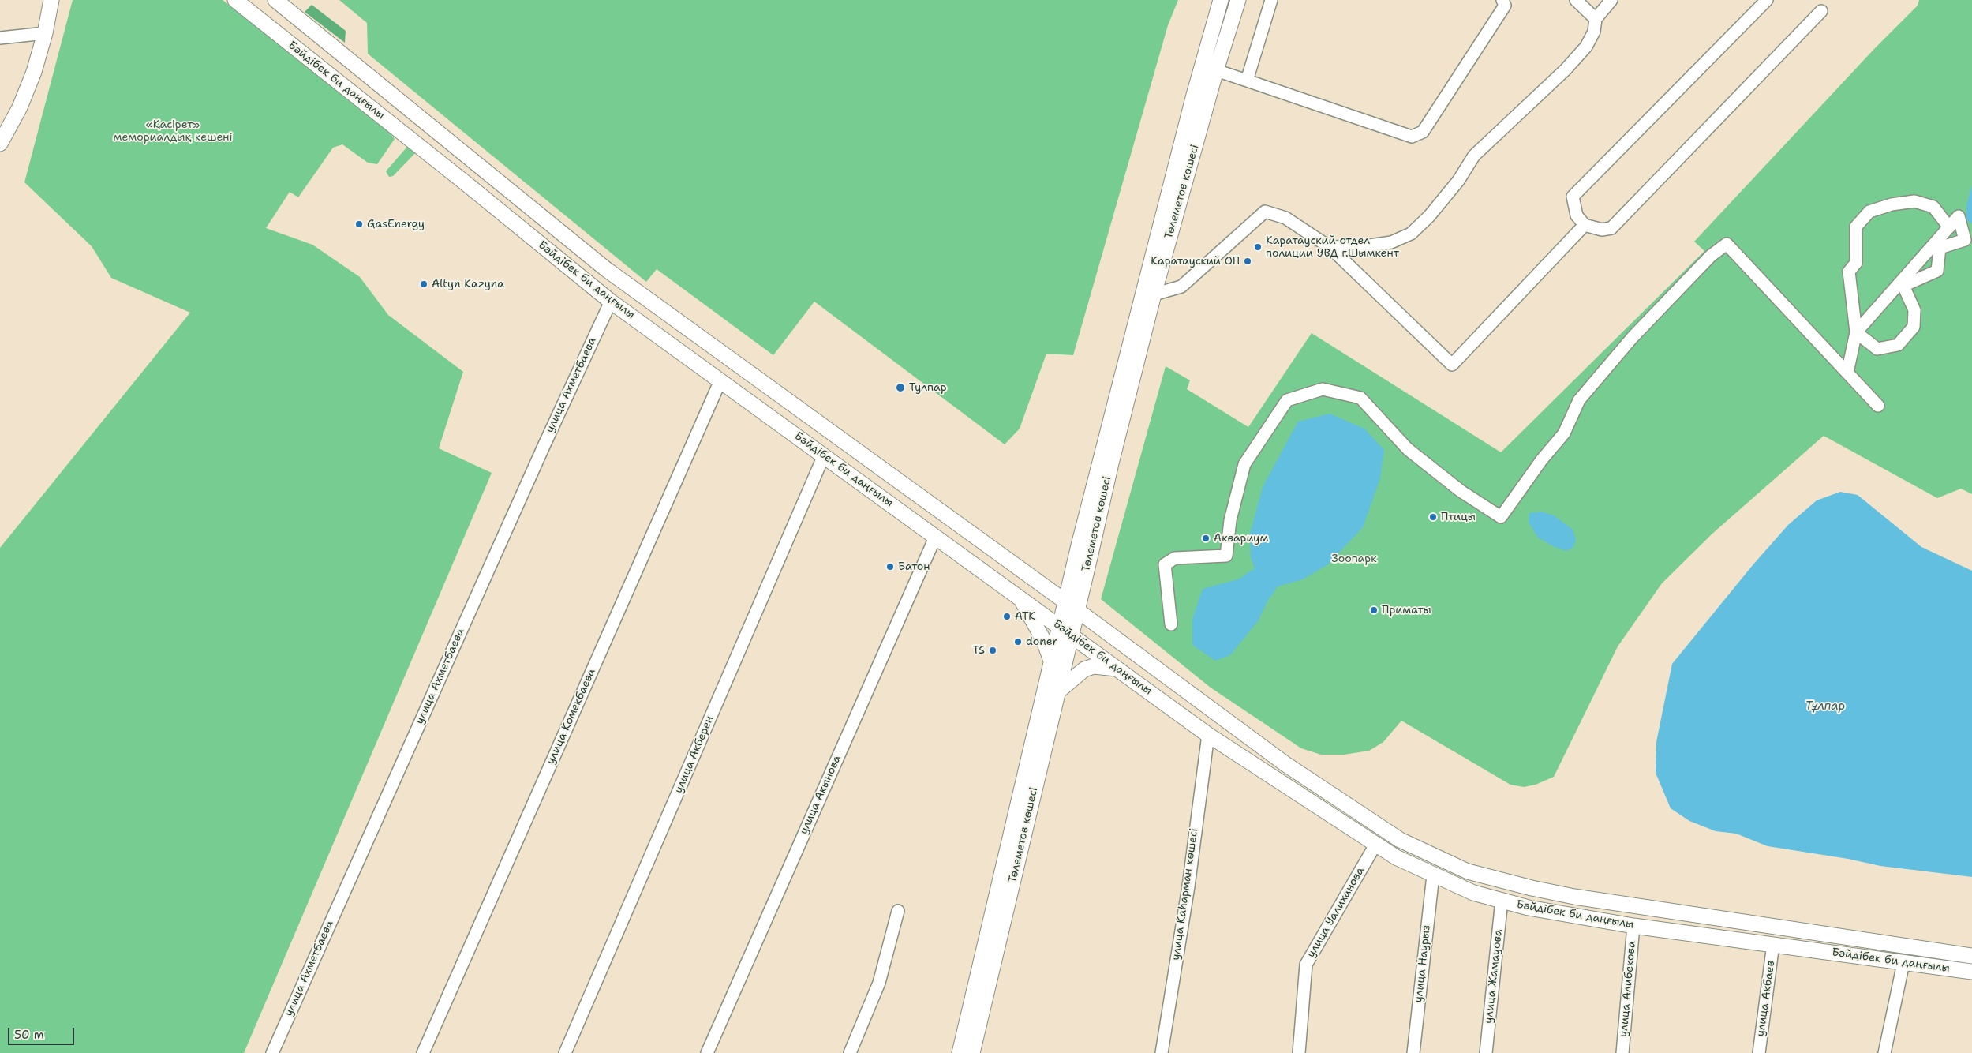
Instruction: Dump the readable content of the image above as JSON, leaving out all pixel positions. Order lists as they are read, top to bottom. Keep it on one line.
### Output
{"streets":{"main road":["Бәйдібек би даңғылы","Төлеметов көшесі"],"street":["улица Ахметбаева","улица Комекбаева","улица Акберен","улица Акынова","улица Каһарман көшесі","улица Уалиханова","улица Наурыз","улица Жамауова","улица Алибекова","улица Акбаев"]},"crossings":[["Бәйдібек би даңғылы","Төлеметов көшесі"],["Бәйдібек би даңғылы","улица Ахметбаева"],["Бәйдібек би даңғылы","улица Комекбаева"],["Бәйдібек би даңғылы","улица Акберен"],["Бәйдібек би даңғылы","улица Акынова"],["Бәйдібек би даңғылы","улица Каһарман көшесі"],["Бәйдібек би даңғылы","улица Уалиханова"],["Бәйдібек би даңғылы","улица Наурыз"],["Бәйдібек би даңғылы","улица Жамауова"],["Бәйдібек би даңғылы","улица Алибекова"],["Бәйдібек би даңғылы","улица Акбаев"]],"water":["Тұлпар"],"parks":["«Қасірет» мемориалдық кешені","Зоопарк"],"places":["GasEnergy","Каратауский отдел полиции УВД г.Шымкент","Каратауский ОП","Altyn Kazyna","Тулпар","Птицы","Аквариум","Батон","Приматы","АТК","doner","TS"],"scale_bar":"50 m"}
